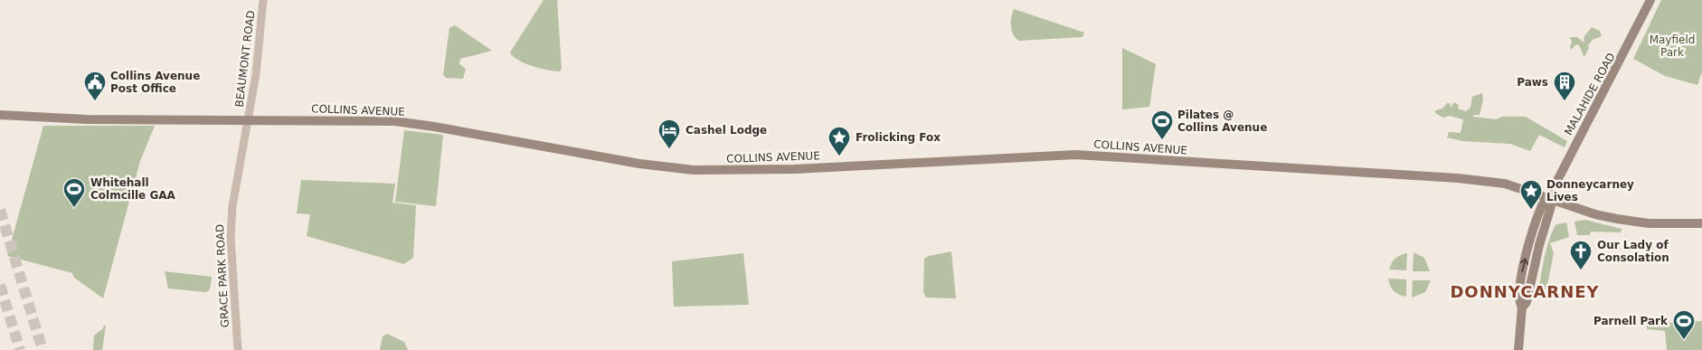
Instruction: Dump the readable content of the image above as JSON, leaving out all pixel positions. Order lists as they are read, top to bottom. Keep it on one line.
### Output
{"streets":{"main road":["MALAHIDE ROAD","COLLINS AVENUE"],"street":["BEAUMONT ROAD","GRACE PARK ROAD"]},"crossings":[["BEAUMONT ROAD","COLLINS AVENUE"],["BEAUMONT ROAD","GRACE PARK ROAD"],["MALAHIDE ROAD","COLLINS AVENUE"],["COLLINS AVENUE","GRACE PARK ROAD"]],"districts":["DONNYCARNEY"],"parks":["Mayfield Park"],"places":{"public building":["Collins Avenue Post Office"],"building":["Paws"],"sports":["Pilates @ Collins Avenue","Whitehall Colmcille GAA","Parnell Park"],"hotel":["Cashel Lodge"],"place":["Frolicking Fox","Donneycarney Lives"],"church":["Our Lady of Consolation"]}}
